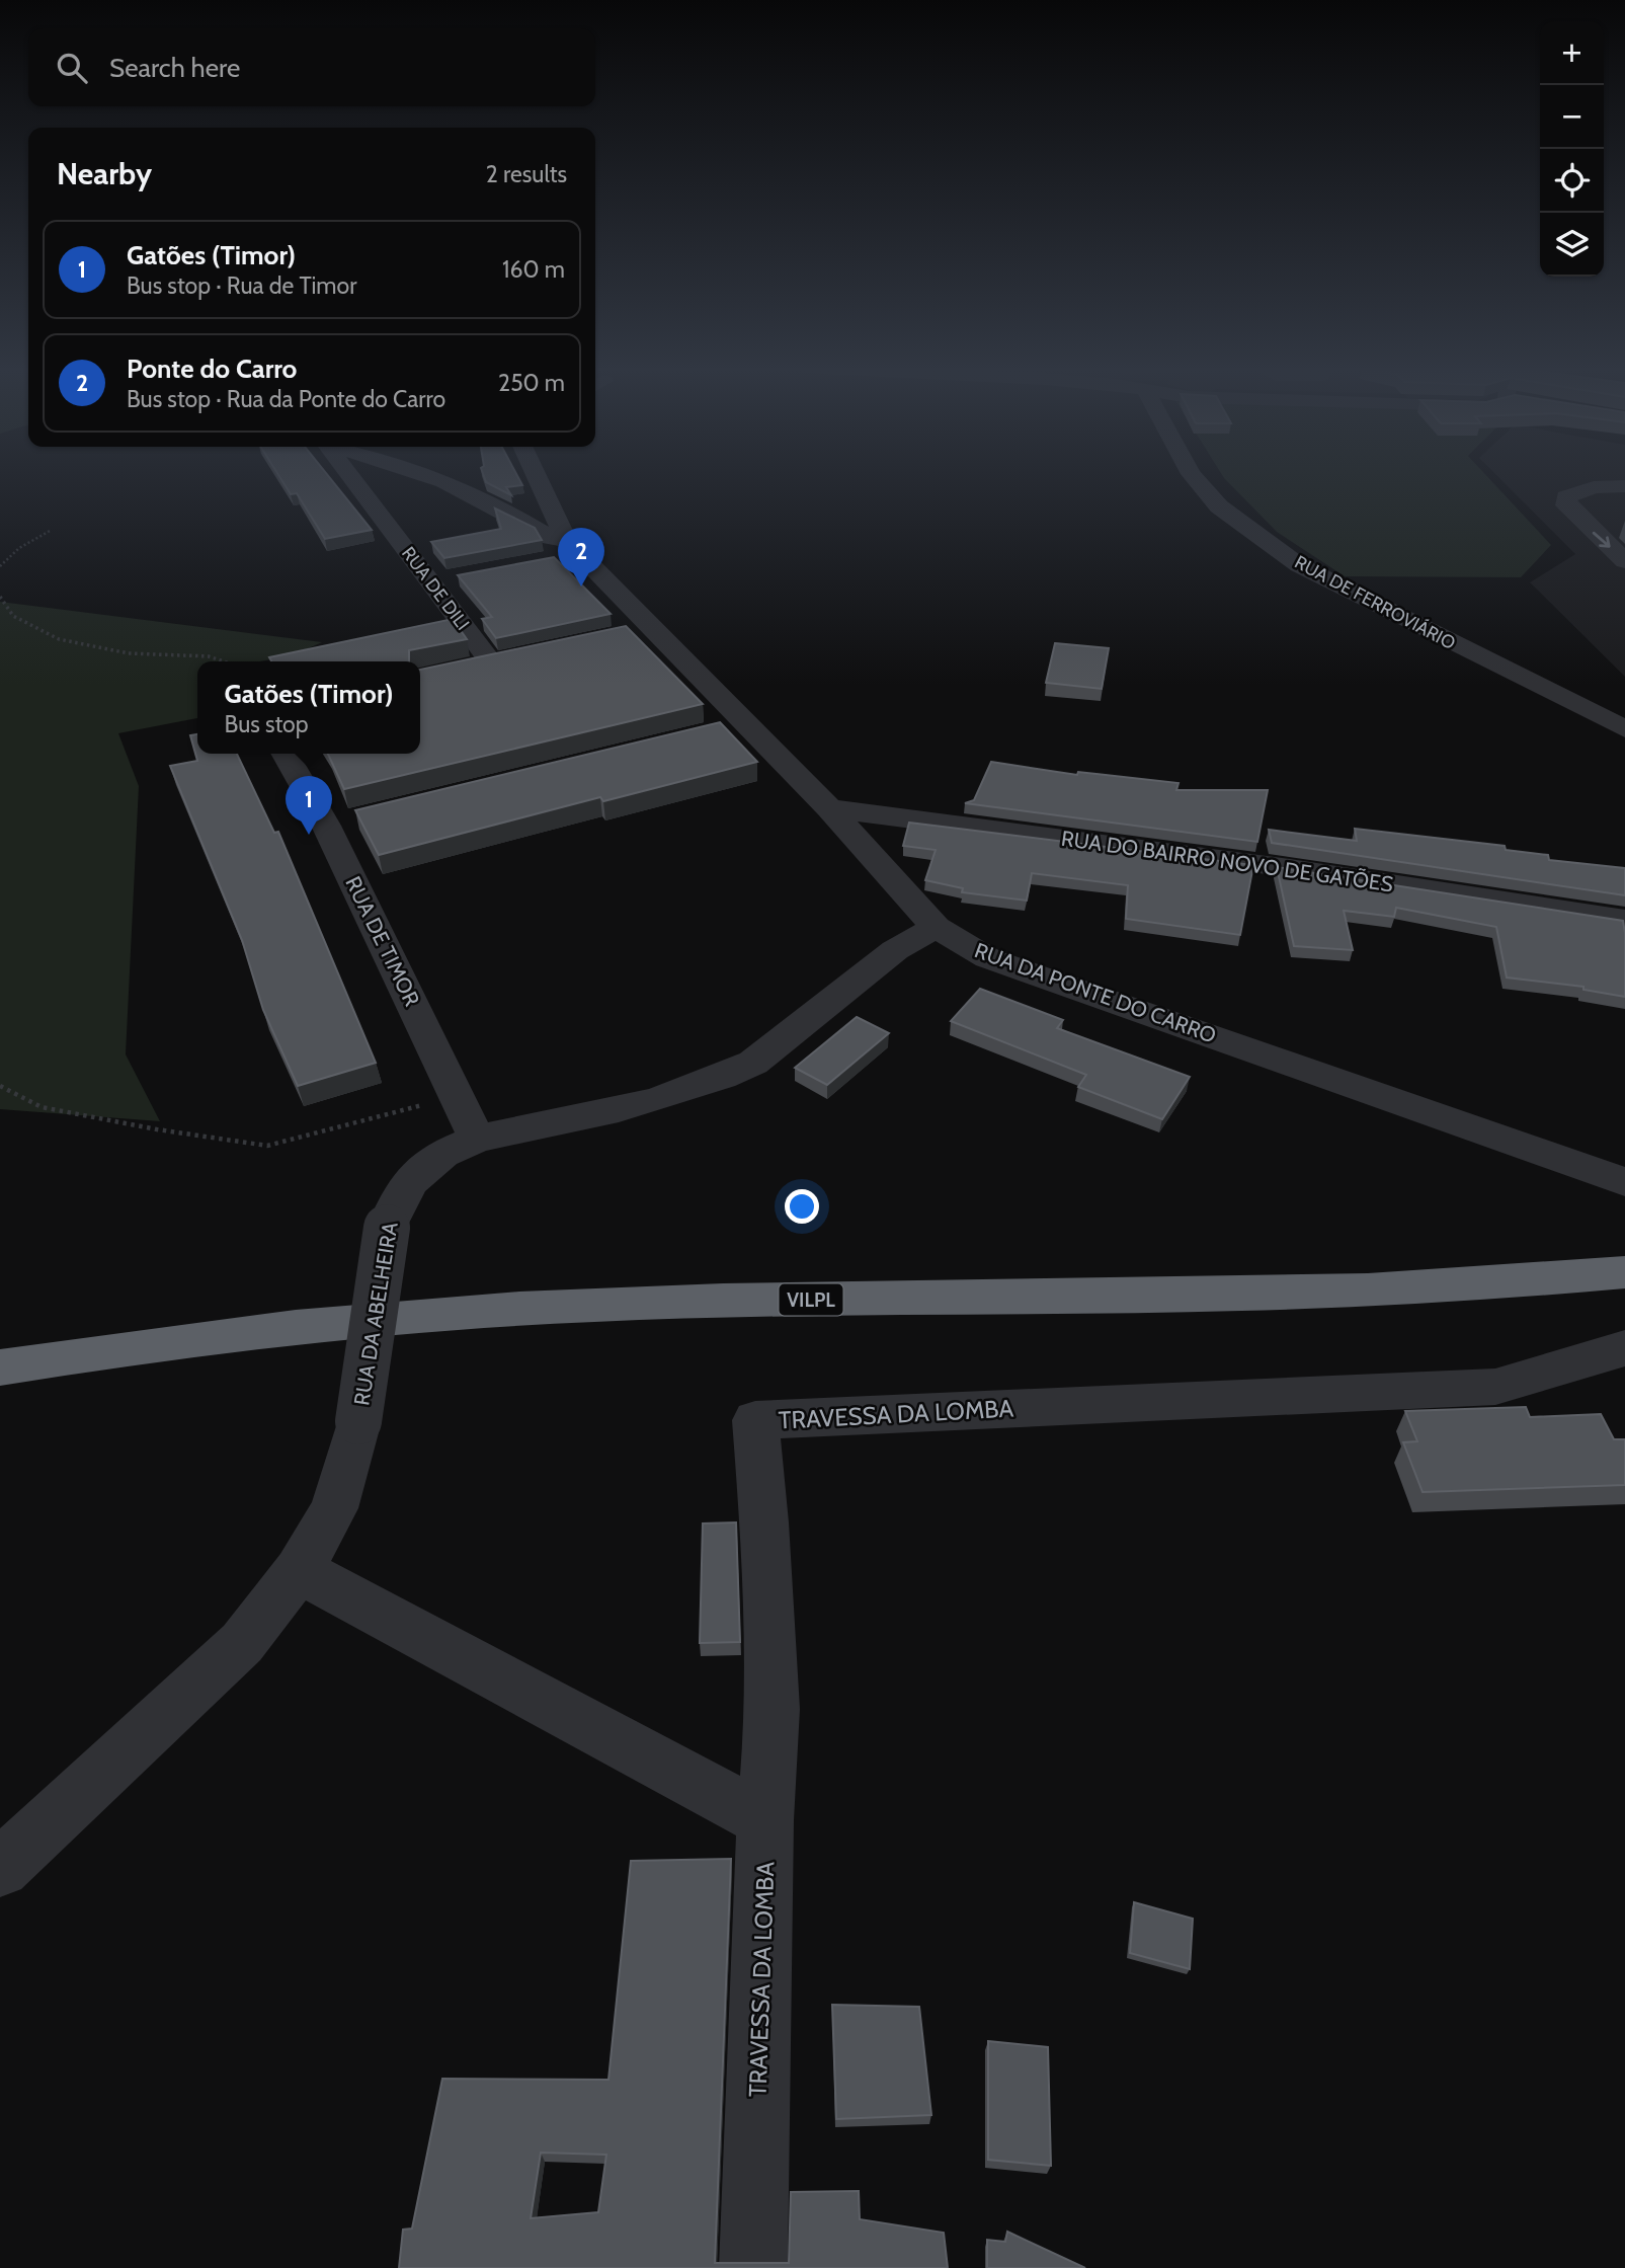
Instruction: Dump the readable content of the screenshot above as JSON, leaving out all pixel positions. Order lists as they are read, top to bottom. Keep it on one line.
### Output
{"streets":{"highway":["VILPL"],"street":["RUA DE DILI","RUA DE FERROVIÁRIO","RUA DO BAIRRO NOVO DE GATÕES","RUA DE TIMOR","RUA DA PONTE DO CARRO","RUA DA ABELHEIRA","TRAVESSA DA LOMBA"]},"crossings":[["RUA DE DILI","RUA DA PONTE DO CARRO"],["RUA DO BAIRRO NOVO DE GATÕES","RUA DA PONTE DO CARRO"],["RUA DE TIMOR","RUA DA ABELHEIRA"],["RUA DA PONTE DO CARRO","RUA DA ABELHEIRA"]],"page":{"map_buttons":["+","−"],"search":"Search here","heading":["Nearby","2 results"],"list":[{"mark":"1","name":"Gatões (Timor)","note":"Bus stop · Rua de Timor","value":"160 m"},{"mark":"2","name":"Ponte do Carro","note":"Bus stop · Rua da Ponte do Carro","value":"250 m"}],"pins":["2","1"],"popup":["Gatões (Timor)","Bus stop"]}}
